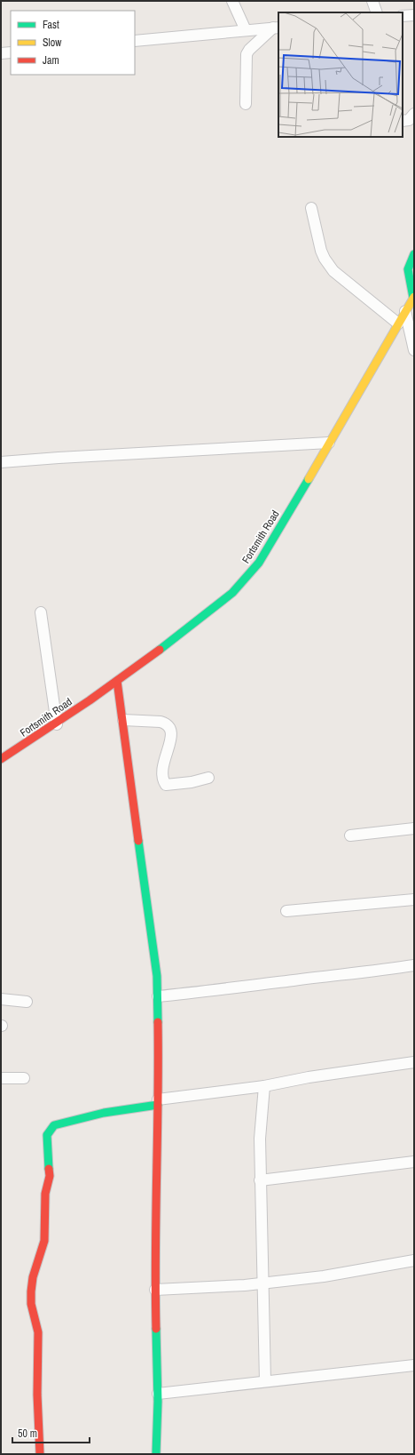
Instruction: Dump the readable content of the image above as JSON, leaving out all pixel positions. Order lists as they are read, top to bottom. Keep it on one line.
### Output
{"streets":{"street":["Fortsmith Road"]},"legend":["Fast","Slow","Jam"],"scale_bar":"50 m"}
